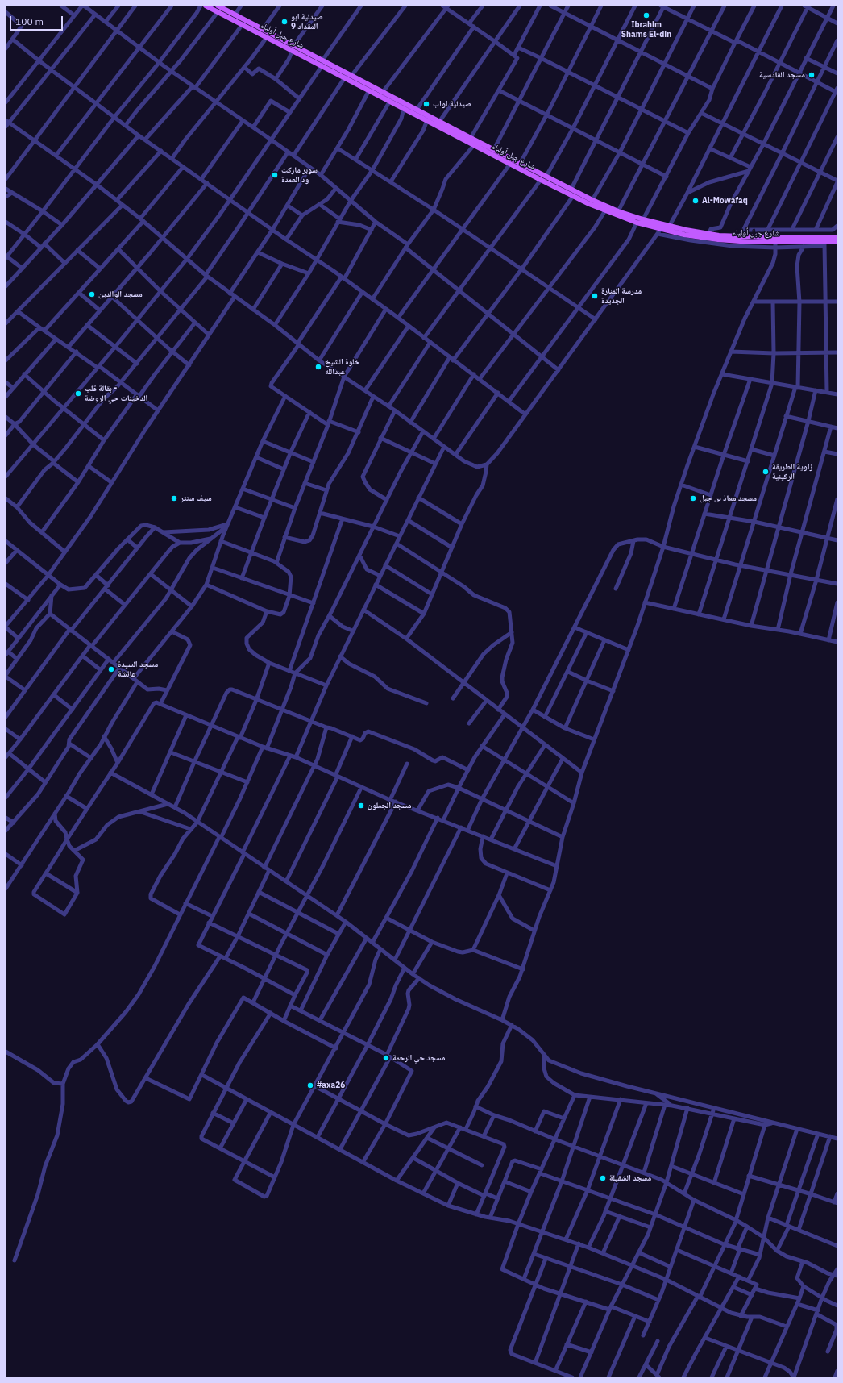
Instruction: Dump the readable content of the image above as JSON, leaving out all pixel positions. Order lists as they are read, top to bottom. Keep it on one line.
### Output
{"streets":{"main road":["شارع جبل أولياء"]},"places":["Ibrahim Shams El-din","صيدلية ابو المقداد 9","مسجد القادسية","صيدلية اواب","سوبر ماركت ود العمدة","Al-Mowafaq","مسجد الوالدين","مدرسة المنارة الجديدة","خلوة الشيخ عبدالله","بقالة قلب - الدخينات حي الروضة","زاوية الطريقة الركينية","سيف سنتر","مسجد معاذ بن جبل","مسجد السيدة عائشة","مسجد الجملون","مسجد حي الرحمة","#axa26","مسجد الشقيلة"],"scale_bar":"100 m"}
